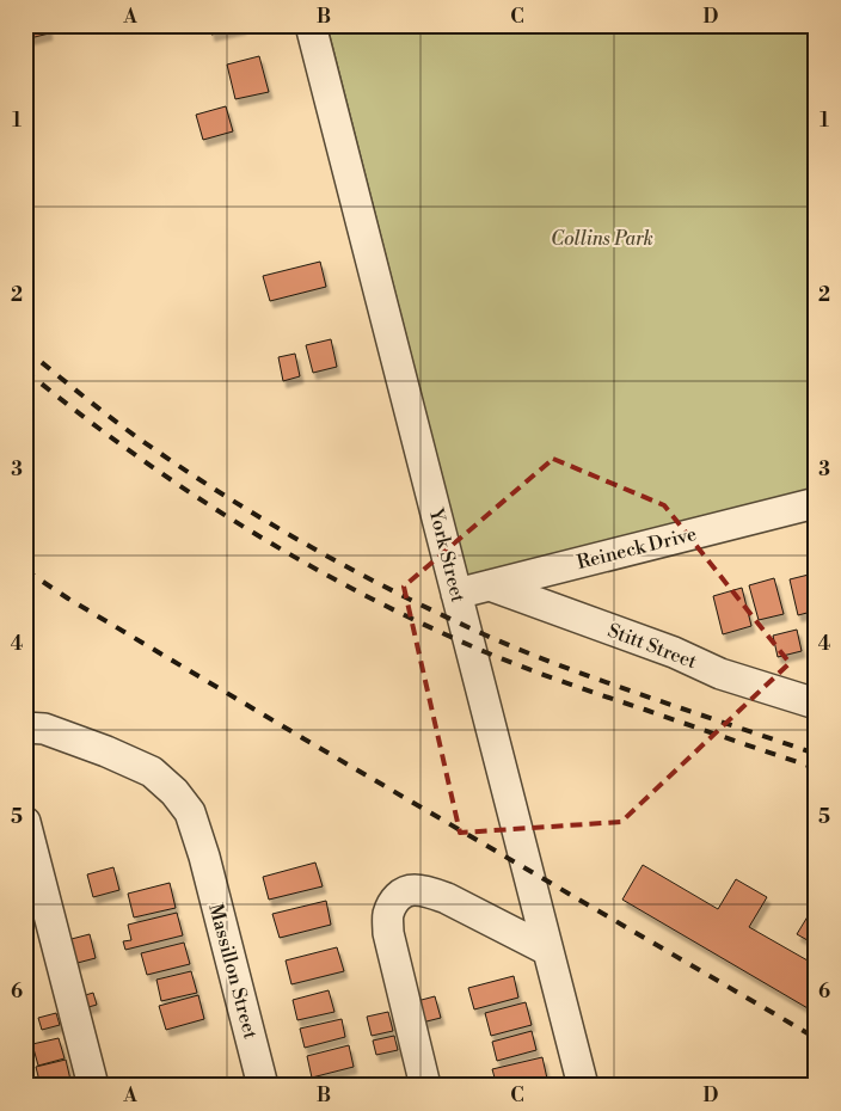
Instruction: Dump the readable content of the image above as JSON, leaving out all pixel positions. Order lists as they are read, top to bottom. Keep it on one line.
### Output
{"streets":{"street":["Reineck Drive","York Street","Stitt Street","Massillon Street"]},"crossings":[["Reineck Drive","York Street"],["Reineck Drive","Stitt Street"]],"parks":["Collins Park"],"grid":{"columns":["A","B","C","D"],"rows":["1","2","3","4","5","6"]}}
